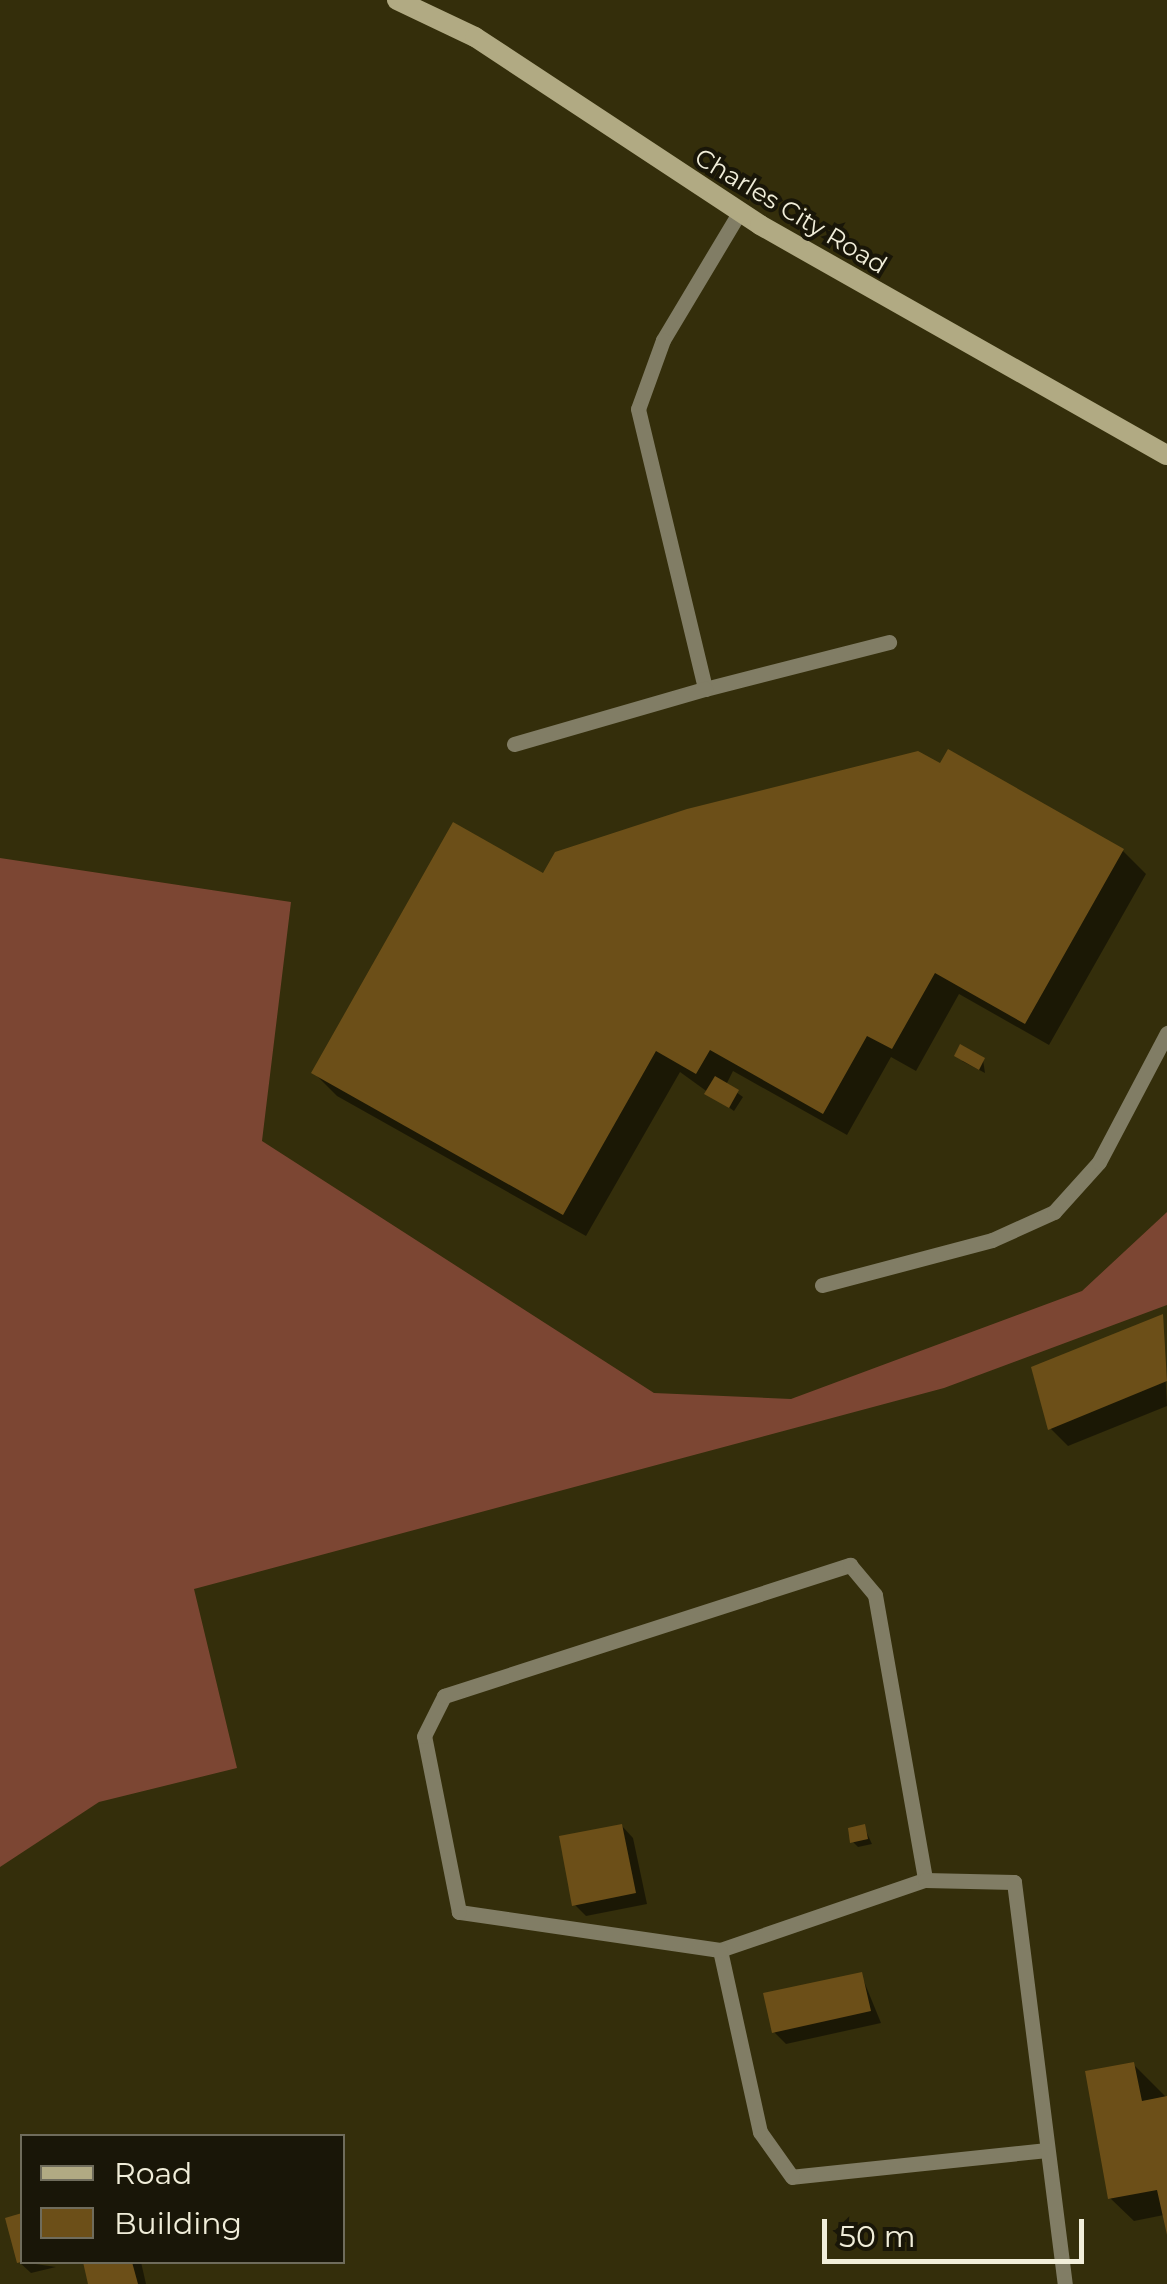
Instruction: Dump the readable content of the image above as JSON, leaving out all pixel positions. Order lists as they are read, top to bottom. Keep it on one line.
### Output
{"streets":{"main road":["Charles City Road"]},"legend":["Road","Building"],"scale_bar":"50 m"}
